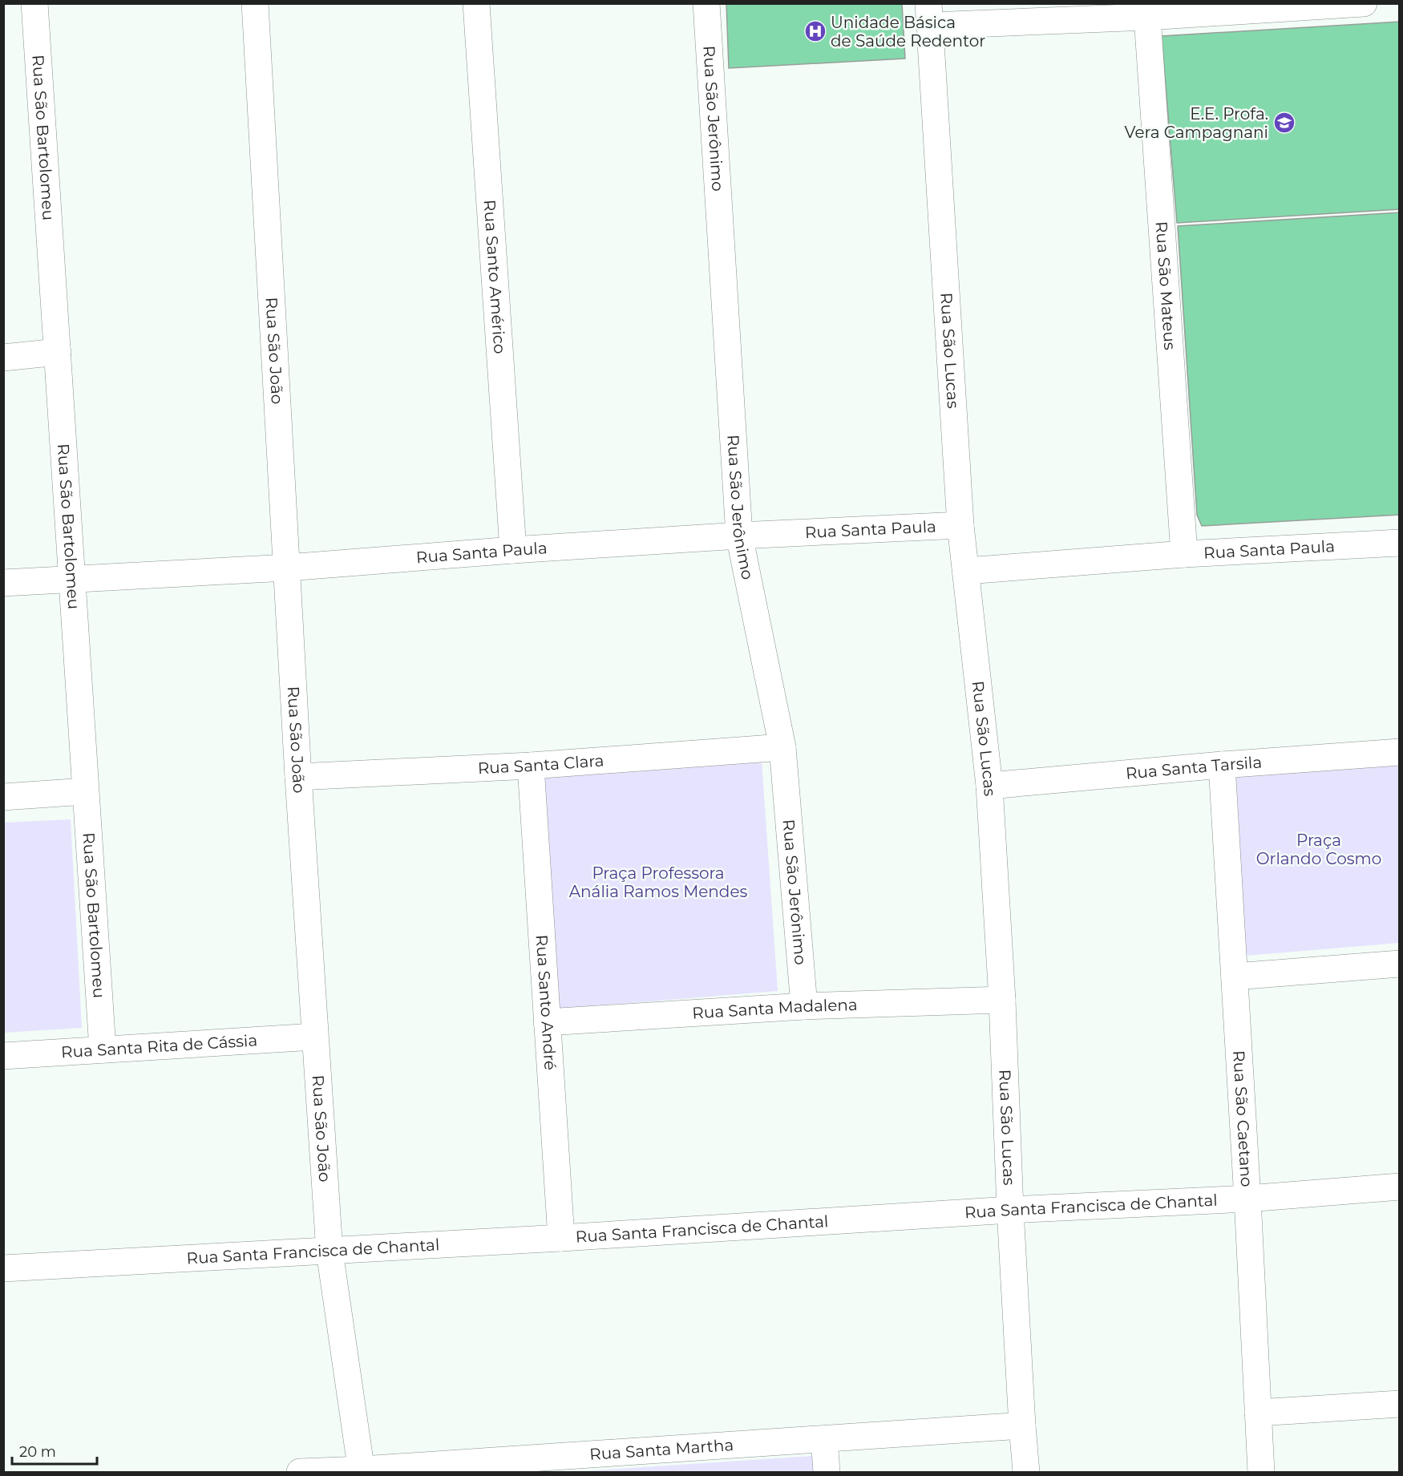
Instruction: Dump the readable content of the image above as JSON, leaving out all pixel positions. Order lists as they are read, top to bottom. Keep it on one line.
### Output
{"streets":{"street":["Rua São Jerônimo","Rua São Bartolomeu","Rua Santo Américo","Rua São Mateus","Rua São Lucas","Rua São João","Rua Santa Paula","Rua Santa Clara","Rua Santa Tarsila","Rua Santo André","Rua Santa Madalena","Rua Santa Rita de Cássia","Rua São Caetano","Rua Santa Francisca de Chantal","Rua Santa Martha"]},"crossings":[["Rua São Jerônimo","Rua Santa Paula"],["Rua São Jerônimo","Rua Santa Clara"],["Rua São Jerônimo","Rua Santa Madalena"],["Rua São Bartolomeu","Rua Santa Paula"],["Rua São Bartolomeu","Rua Santa Rita de Cássia"],["Rua Santo Américo","Rua Santa Paula"],["Rua São Mateus","Rua Santa Paula"],["Rua São Lucas","Rua Santa Paula"],["Rua São Lucas","Rua Santa Tarsila"],["Rua São Lucas","Rua Santa Madalena"],["Rua São Lucas","Rua Santa Francisca de Chantal"],["Rua São Lucas","Rua Santa Martha"],["Rua São João","Rua Santa Paula"],["Rua São João","Rua Santa Clara"],["Rua São João","Rua Santa Rita de Cássia"],["Rua São João","Rua Santa Francisca de Chantal"],["Rua São João","Rua Santa Martha"],["Rua Santa Clara","Rua Santo André"],["Rua Santa Tarsila","Rua São Caetano"],["Rua Santo André","Rua Santa Madalena"],["Rua Santo André","Rua Santa Francisca de Chantal"],["Rua São Caetano","Rua Santa Francisca de Chantal"]],"parks":["Praça Orlando Cosmo","Praça Professora Anália Ramos Mendes"],"places":{"hospital":["Unidade Básica de Saúde Redentor"],"school or university":["E.E. Profa. Vera Campagnani"]},"scale_bar":"20 m"}
